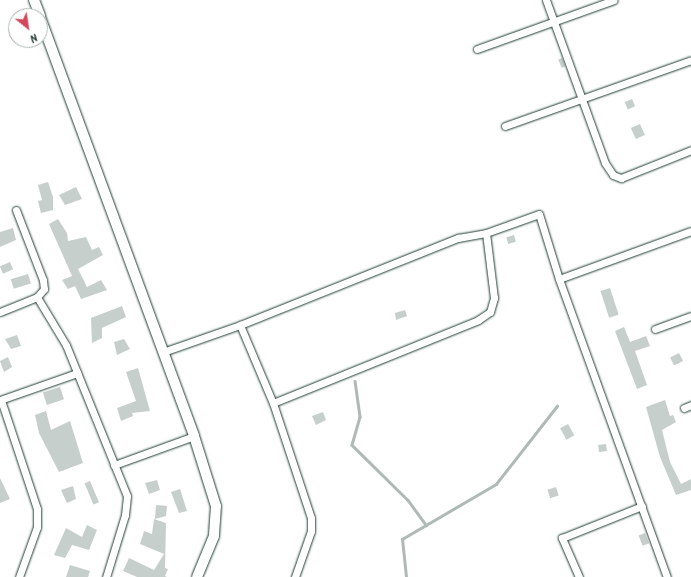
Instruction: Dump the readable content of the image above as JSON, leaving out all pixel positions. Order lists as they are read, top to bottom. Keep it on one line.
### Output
{"north":"bottom right"}
